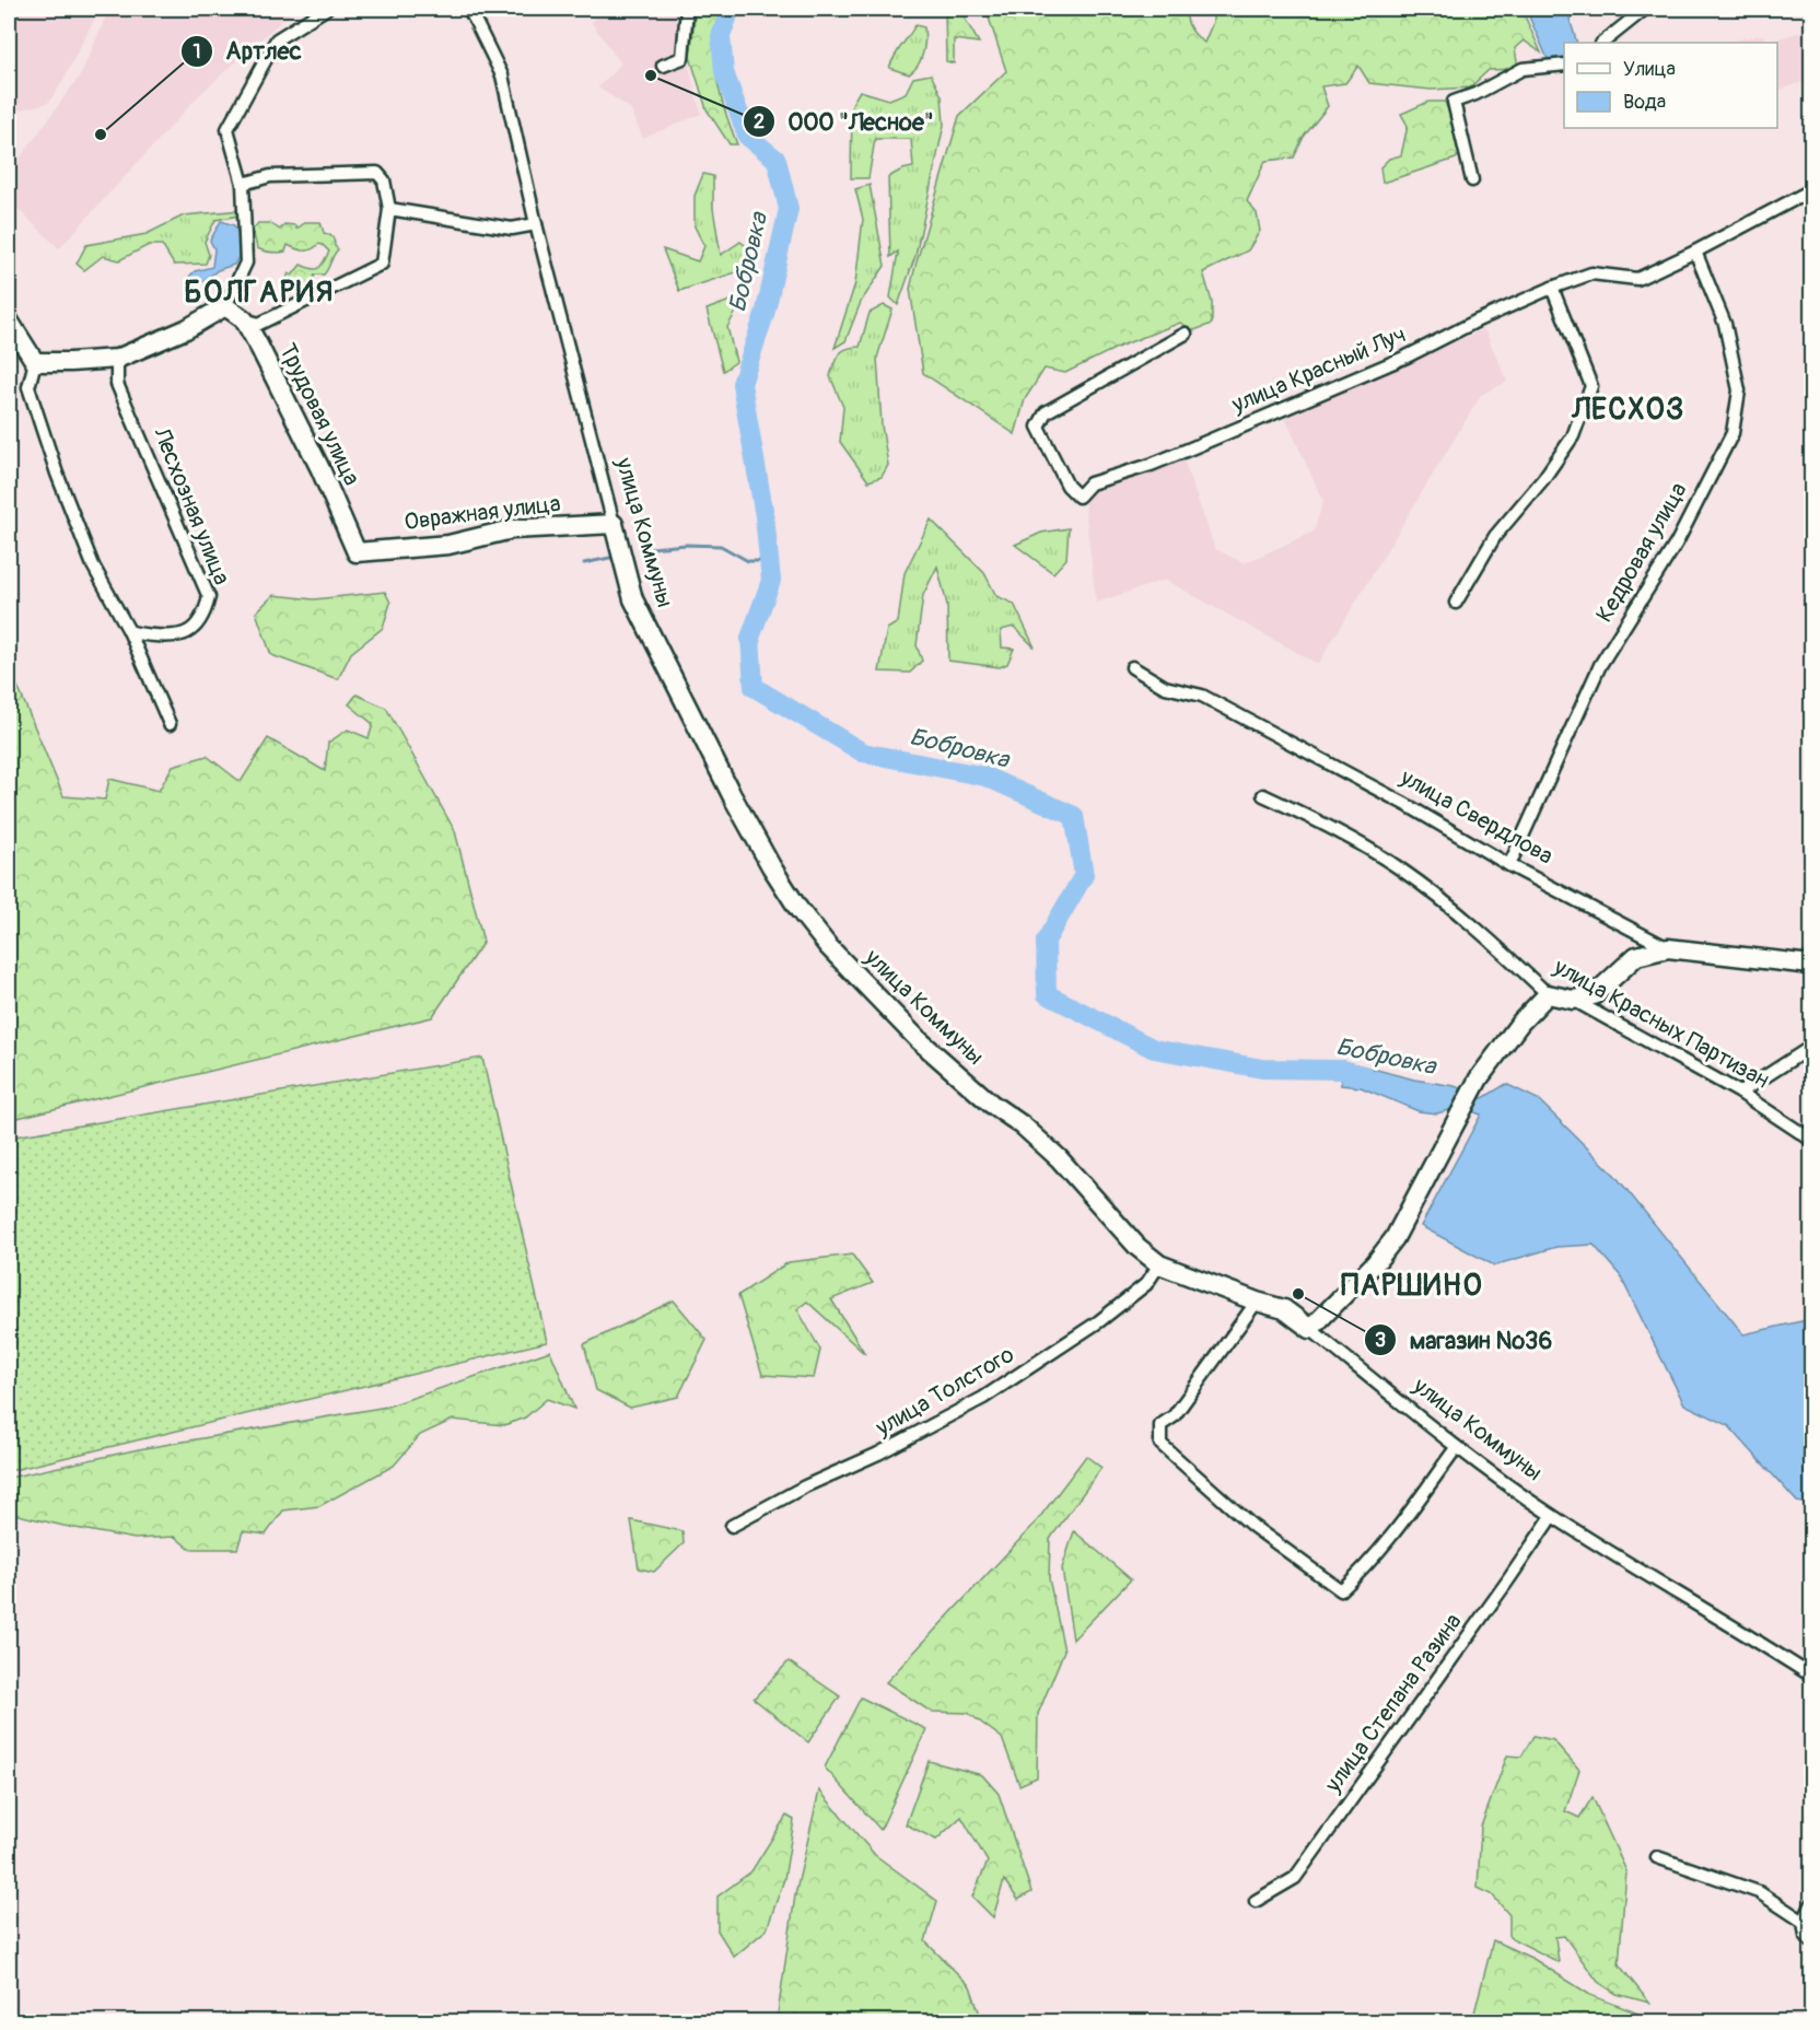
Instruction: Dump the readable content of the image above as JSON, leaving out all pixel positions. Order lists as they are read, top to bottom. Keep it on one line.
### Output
{"streets":{"street":["улица Красный Луч","Трудовая улица","Лесхозная улица","Овражная улица","улица Коммуны","Кедровая улица","улица Свердлова","улица Красных Партизан","улица Толстого","улица Степана Разина"]},"crossings":[["улица Красный Луч","Кедровая улица"],["Трудовая улица","Овражная улица"],["Овражная улица","улица Коммуны"],["улица Коммуны","улица Толстого"],["улица Коммуны","улица Степана Разина"],["Кедровая улица","улица Свердлова"]],"districts":["БОЛГАРИЯ","ЛЕСХОЗ","ПАРШИНО"],"water":["Бобровка"],"places":["ООО \"Лесное\"","Артлес","магазин №36"],"legend":["Улица","Вода"]}
